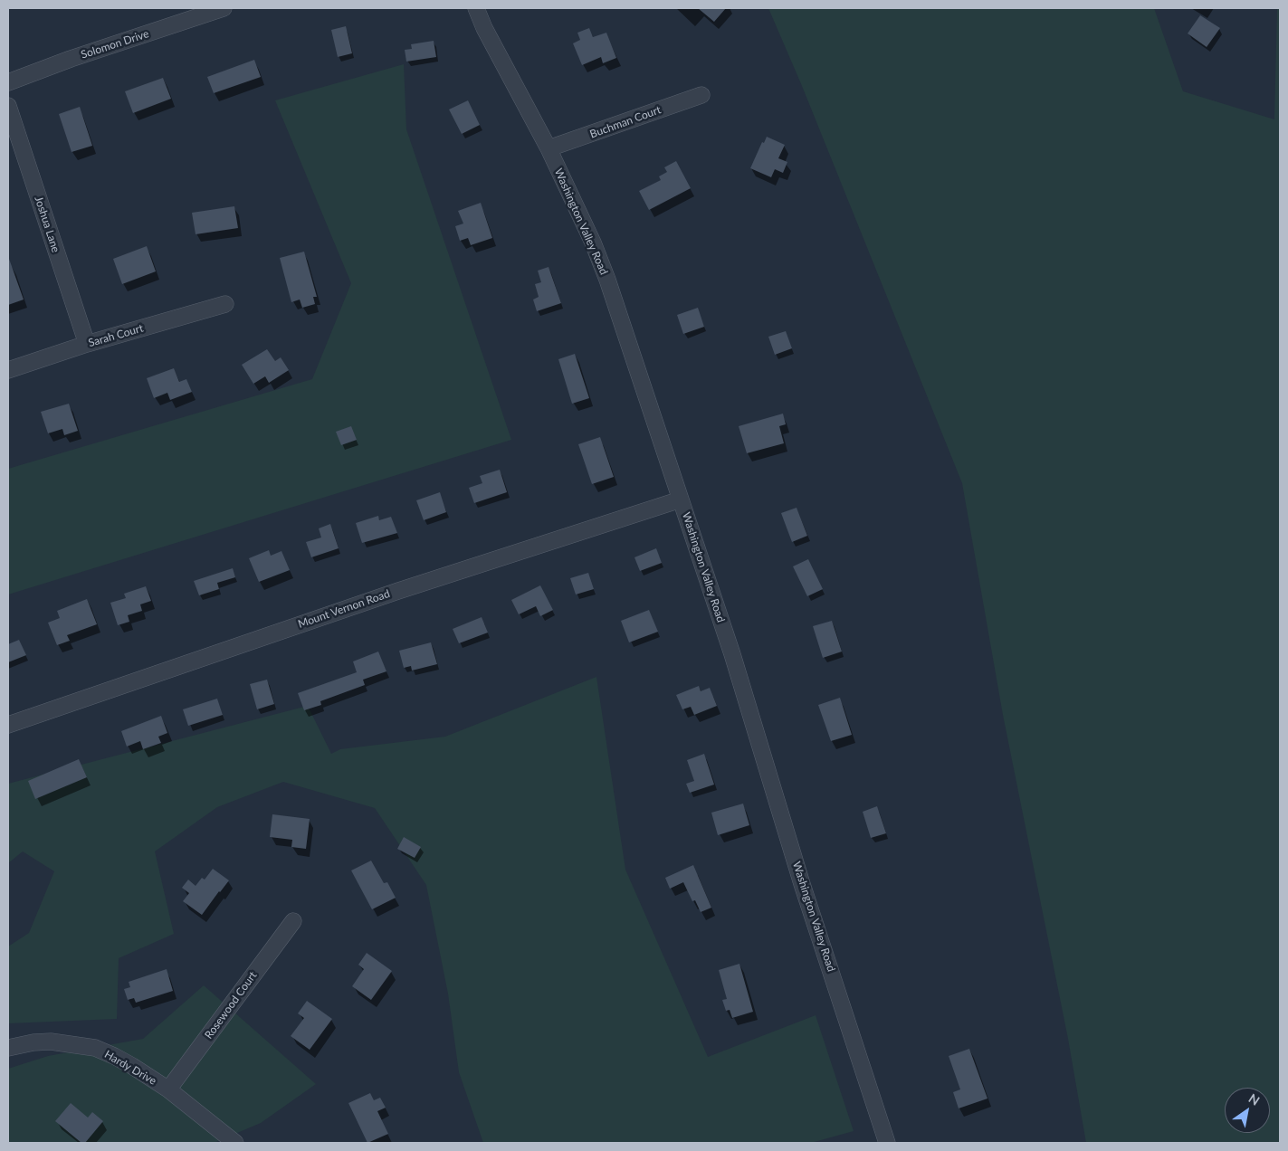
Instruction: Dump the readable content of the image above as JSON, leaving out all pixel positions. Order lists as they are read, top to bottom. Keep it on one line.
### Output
{"streets":{"street":["Solomon Drive","Buchman Court","Washington Valley Road","Joshua Lane","Sarah Court","Mount Vernon Road","Rosewood Court","Hardy Drive"]},"crossings":[["Buchman Court","Washington Valley Road"],["Washington Valley Road","Mount Vernon Road"],["Joshua Lane","Sarah Court"],["Rosewood Court","Hardy Drive"]],"north":"top right"}
